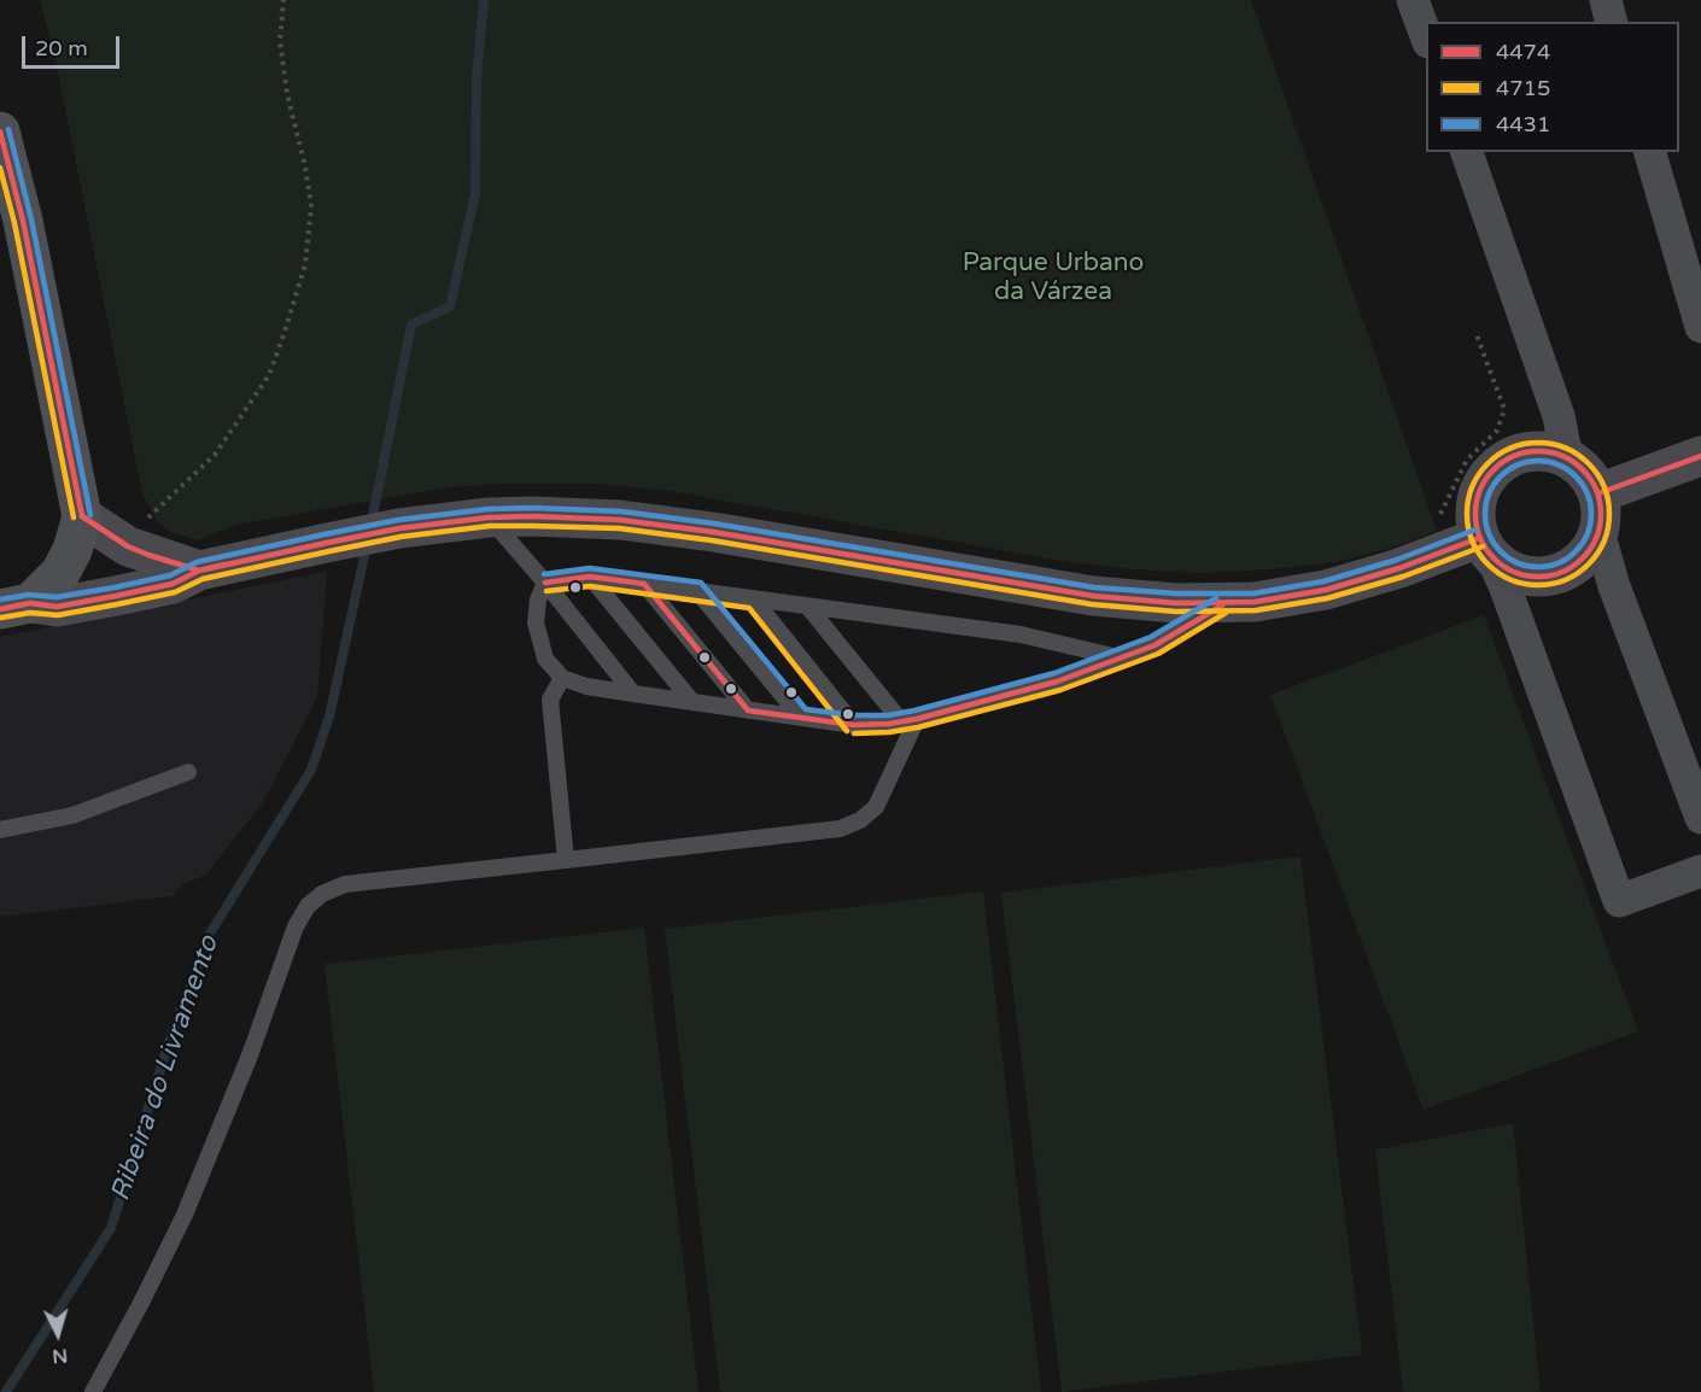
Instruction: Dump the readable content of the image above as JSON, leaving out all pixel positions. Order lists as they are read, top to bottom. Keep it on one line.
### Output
{"water":["Ribeira do Livramento"],"parks":["Parque Urbano da Várzea"],"lines":["transit line 4431","transit line 4474","transit line 4715"],"legend":["4474","4715","4431"],"scale_bar":"20 m","north":"bottom"}
